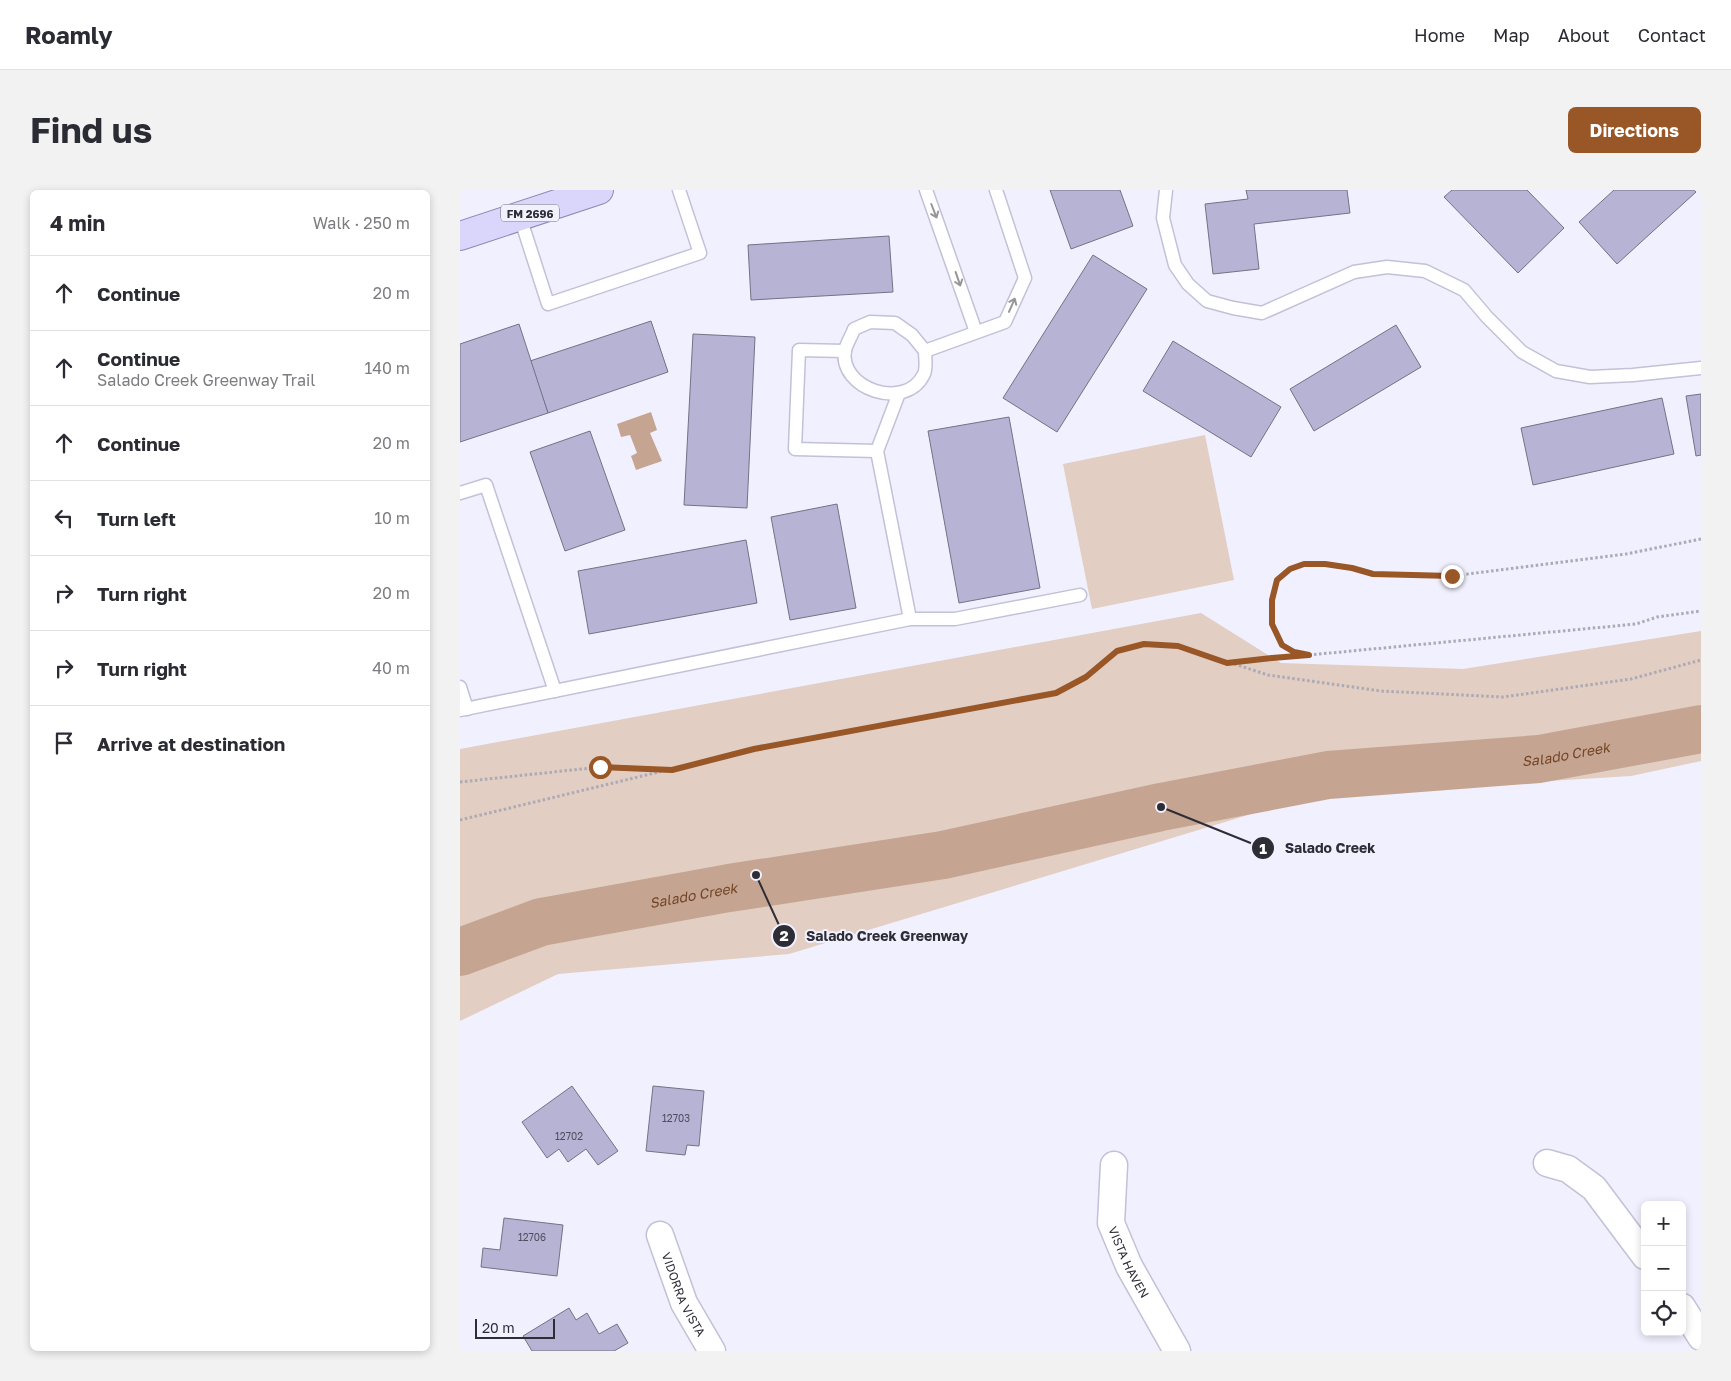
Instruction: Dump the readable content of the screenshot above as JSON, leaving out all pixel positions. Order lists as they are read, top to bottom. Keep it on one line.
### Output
{"streets":{"main road":["FM 2696"],"street":["VISTA HAVEN","VIDORRA VISTA"]},"water":["Salado Creek"],"places":["Salado Creek","Salado Creek Greenway"],"house_numbers":["12703","12702","12706"],"scale_bar":"20 m","page":{"header":"Roamly","nav":["Home","Map","About","Contact"],"buttons":"Directions","title":"Find us","heading":["4 min","Walk · 250 m"],"list":[["Continue","20 m"],["Continue","Salado Creek Greenway Trail","140 m"],["Continue","20 m"],["Turn left","10 m"],["Turn right","20 m"],["Turn right","40 m"],"Arrive at destination"],"map_buttons":["+","−"],"scale":"20 m"}}
